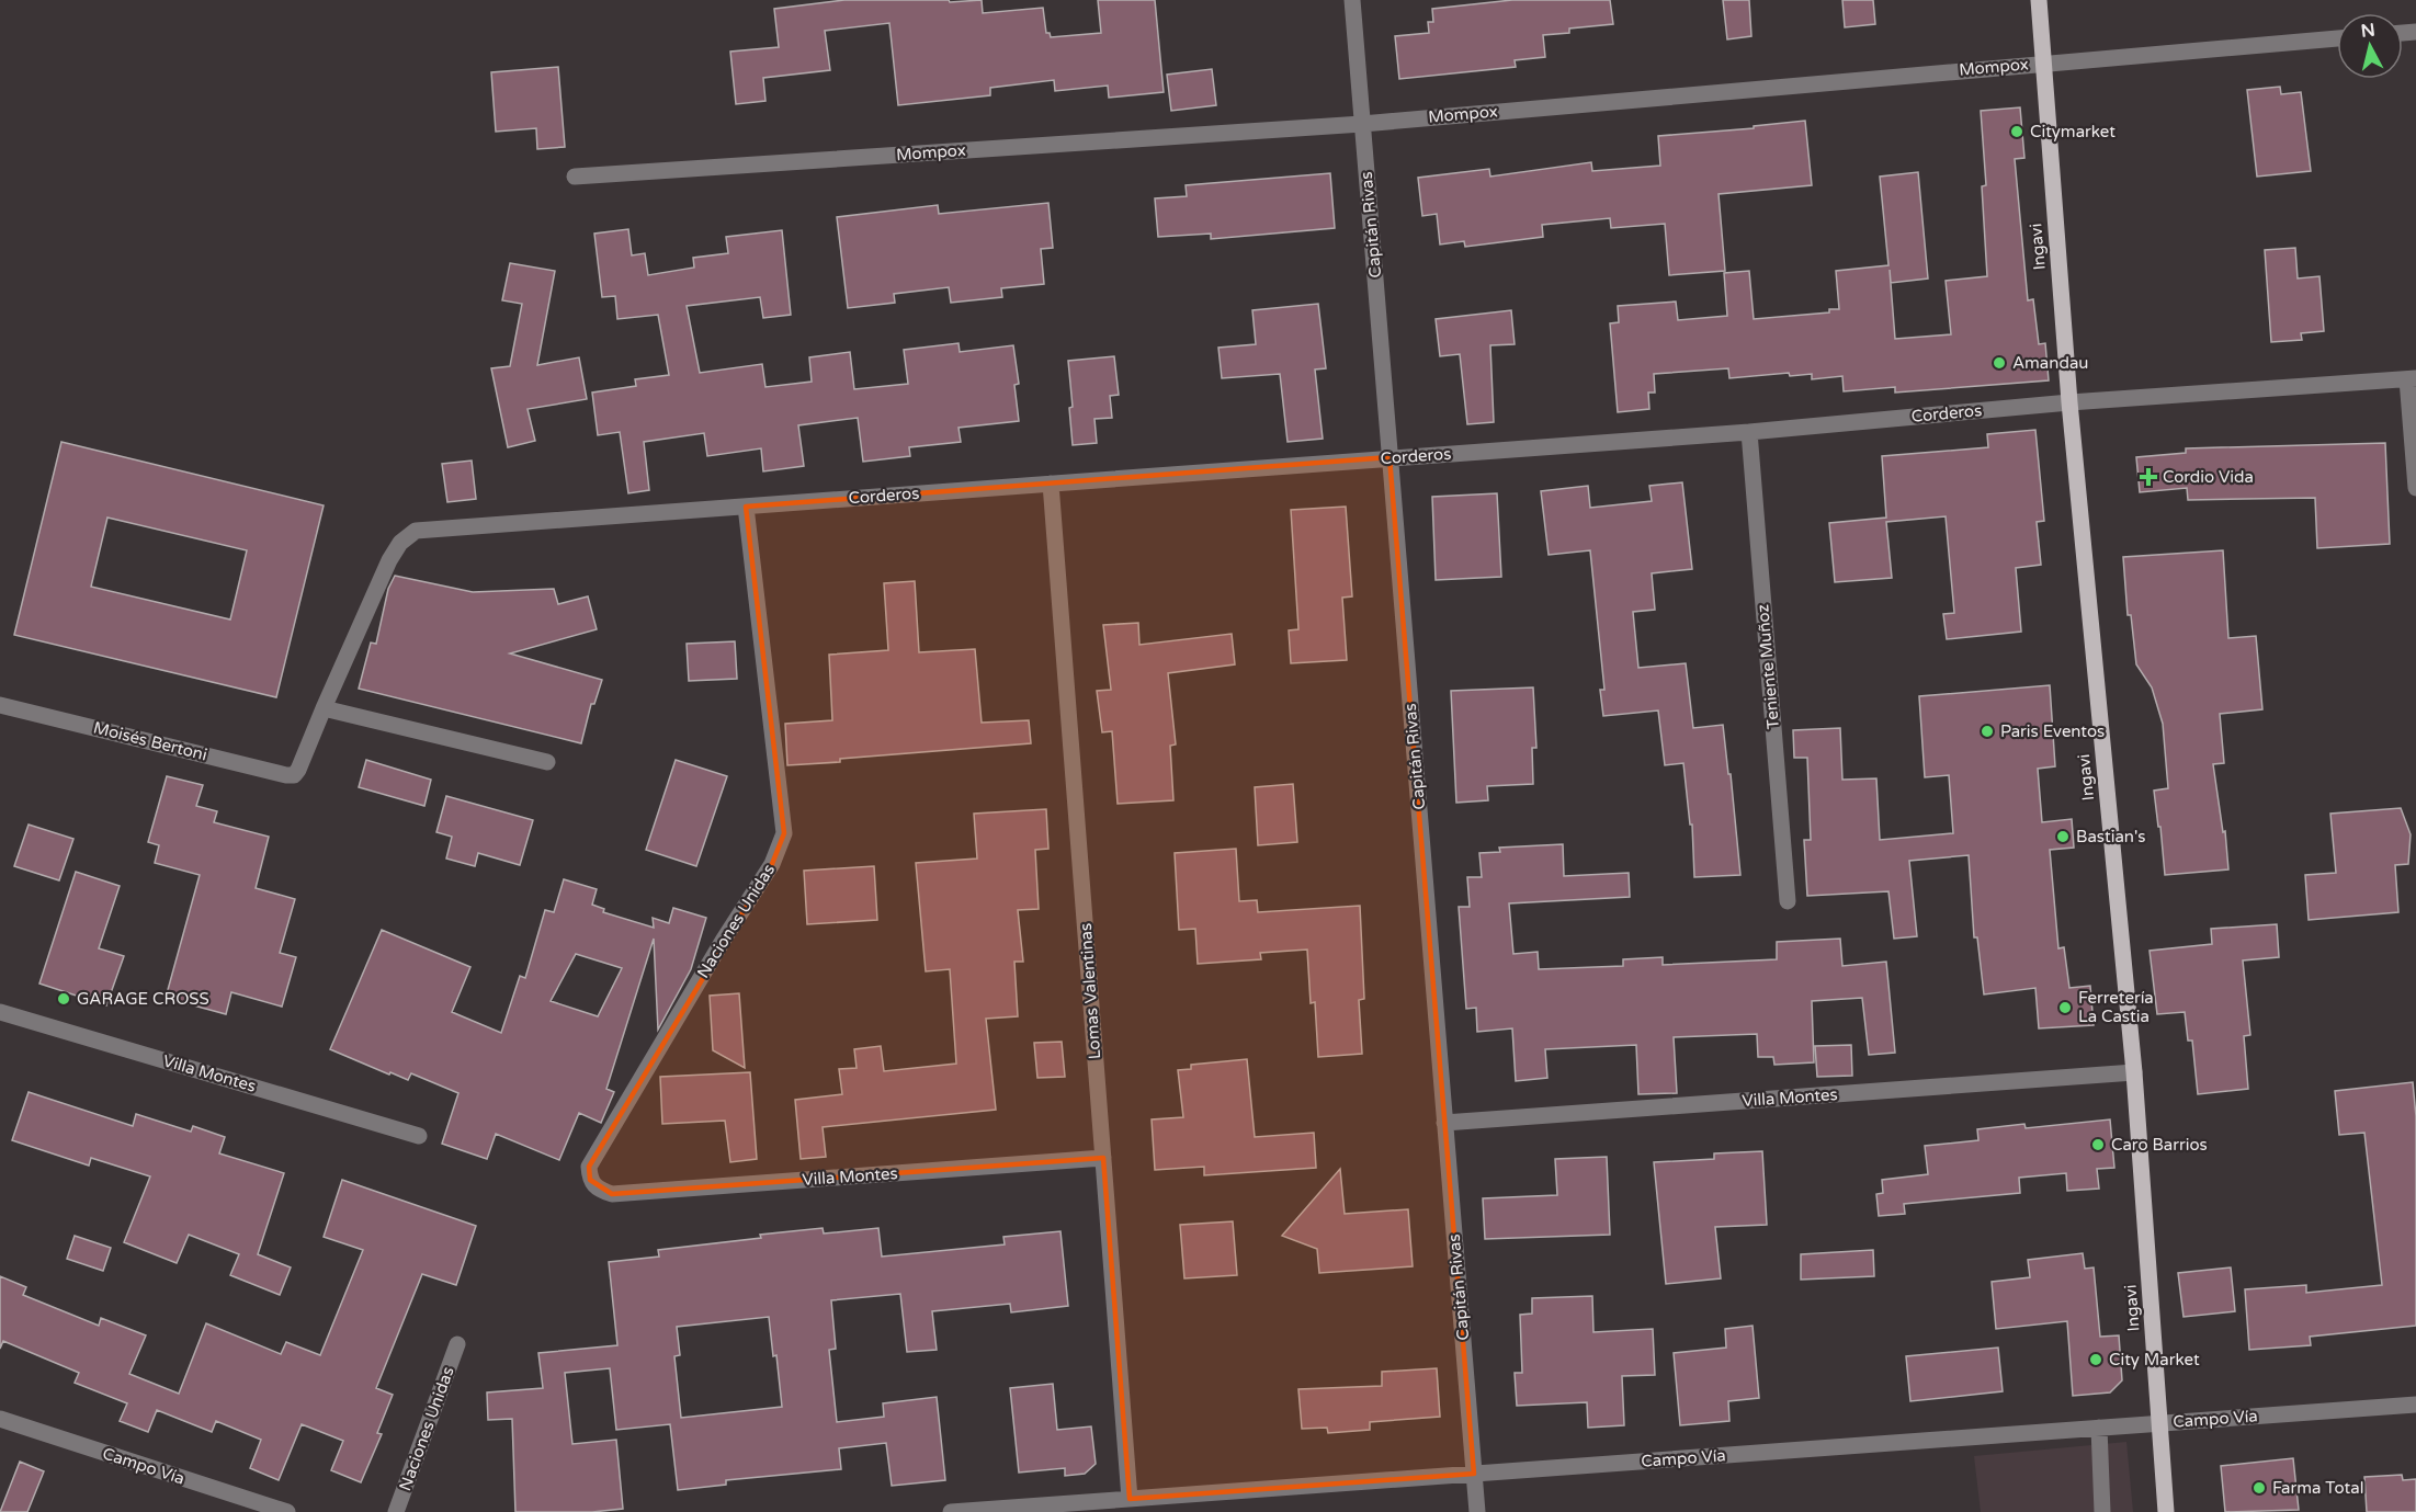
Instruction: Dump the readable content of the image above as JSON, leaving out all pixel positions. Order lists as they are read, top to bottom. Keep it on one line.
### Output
{"streets":{"main road":["Ingavi"],"street":["Mompox","Capitán Rivas","Corderos","Teniente Muñoz","Moisés Bertoni","Naciones Unidas","Lomas Valentinas","Villa Montes","Campo Vía"]},"crossings":[["Mompox","Capitán Rivas"],["Mompox","Ingavi"],["Capitán Rivas","Corderos"],["Capitán Rivas","Villa Montes"],["Capitán Rivas","Campo Vía"],["Ingavi","Corderos"],["Ingavi","Villa Montes"],["Ingavi","Campo Vía"],["Corderos","Teniente Muñoz"],["Corderos","Moisés Bertoni"],["Corderos","Naciones Unidas"],["Corderos","Lomas Valentinas"],["Naciones Unidas","Villa Montes"],["Lomas Valentinas","Villa Montes"],["Lomas Valentinas","Campo Vía"]],"places":{"other":["Citymarket","Amandau","Paris Eventos","Bastian's","GARAGE CROSS","Ferretería La Castia","Caro Barrios","City Market","Farma Total"],"health":["Cordio Vida"]},"north":"top"}
